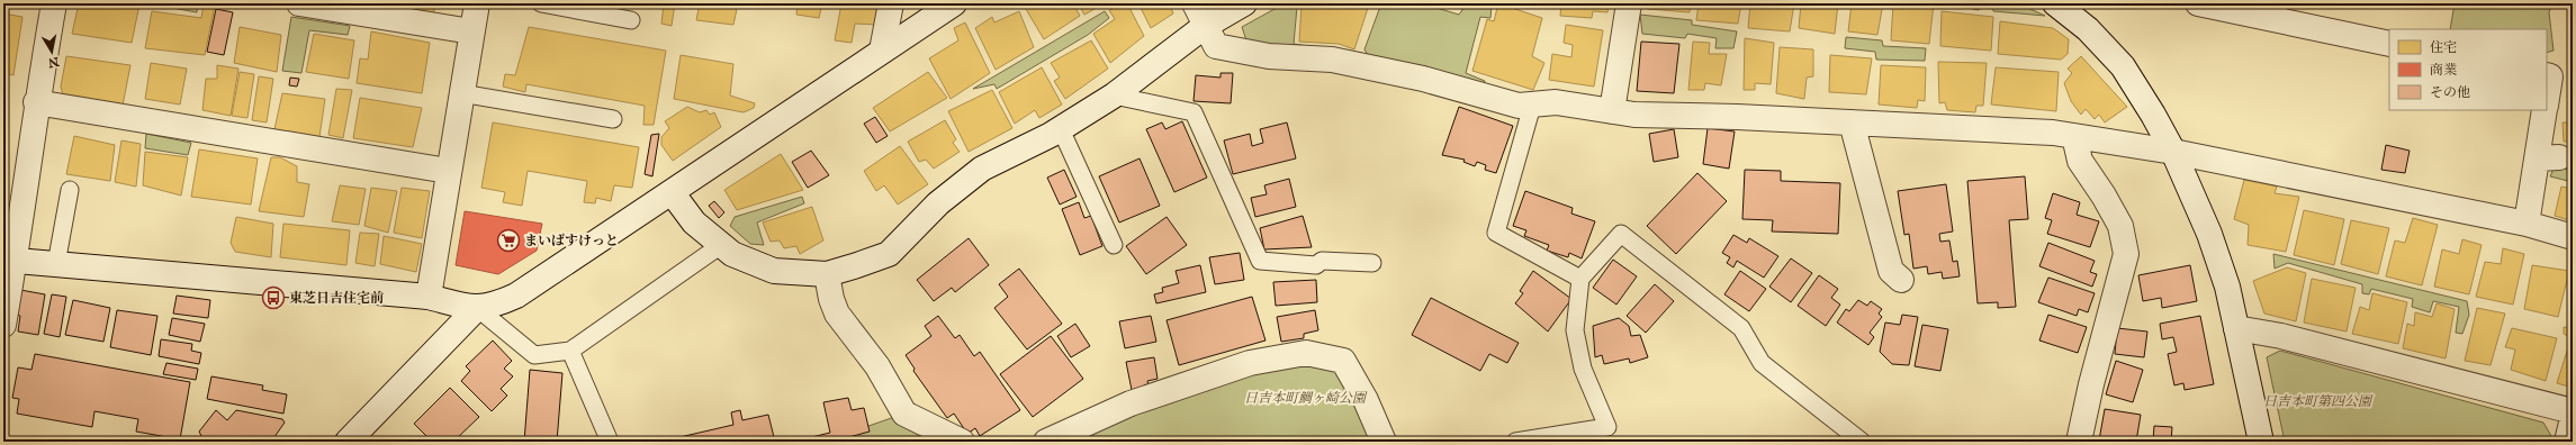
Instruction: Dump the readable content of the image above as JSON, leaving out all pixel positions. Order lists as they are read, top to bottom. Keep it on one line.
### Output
{"parks":["日吉本町鯛ヶ崎公園","日吉本町第四公園"],"places":{"supermarket":["まいばすけっと"],"bus stop":["東芝日吉住宅前"]},"legend":["住宅","商業","その他"],"north":"bottom"}
